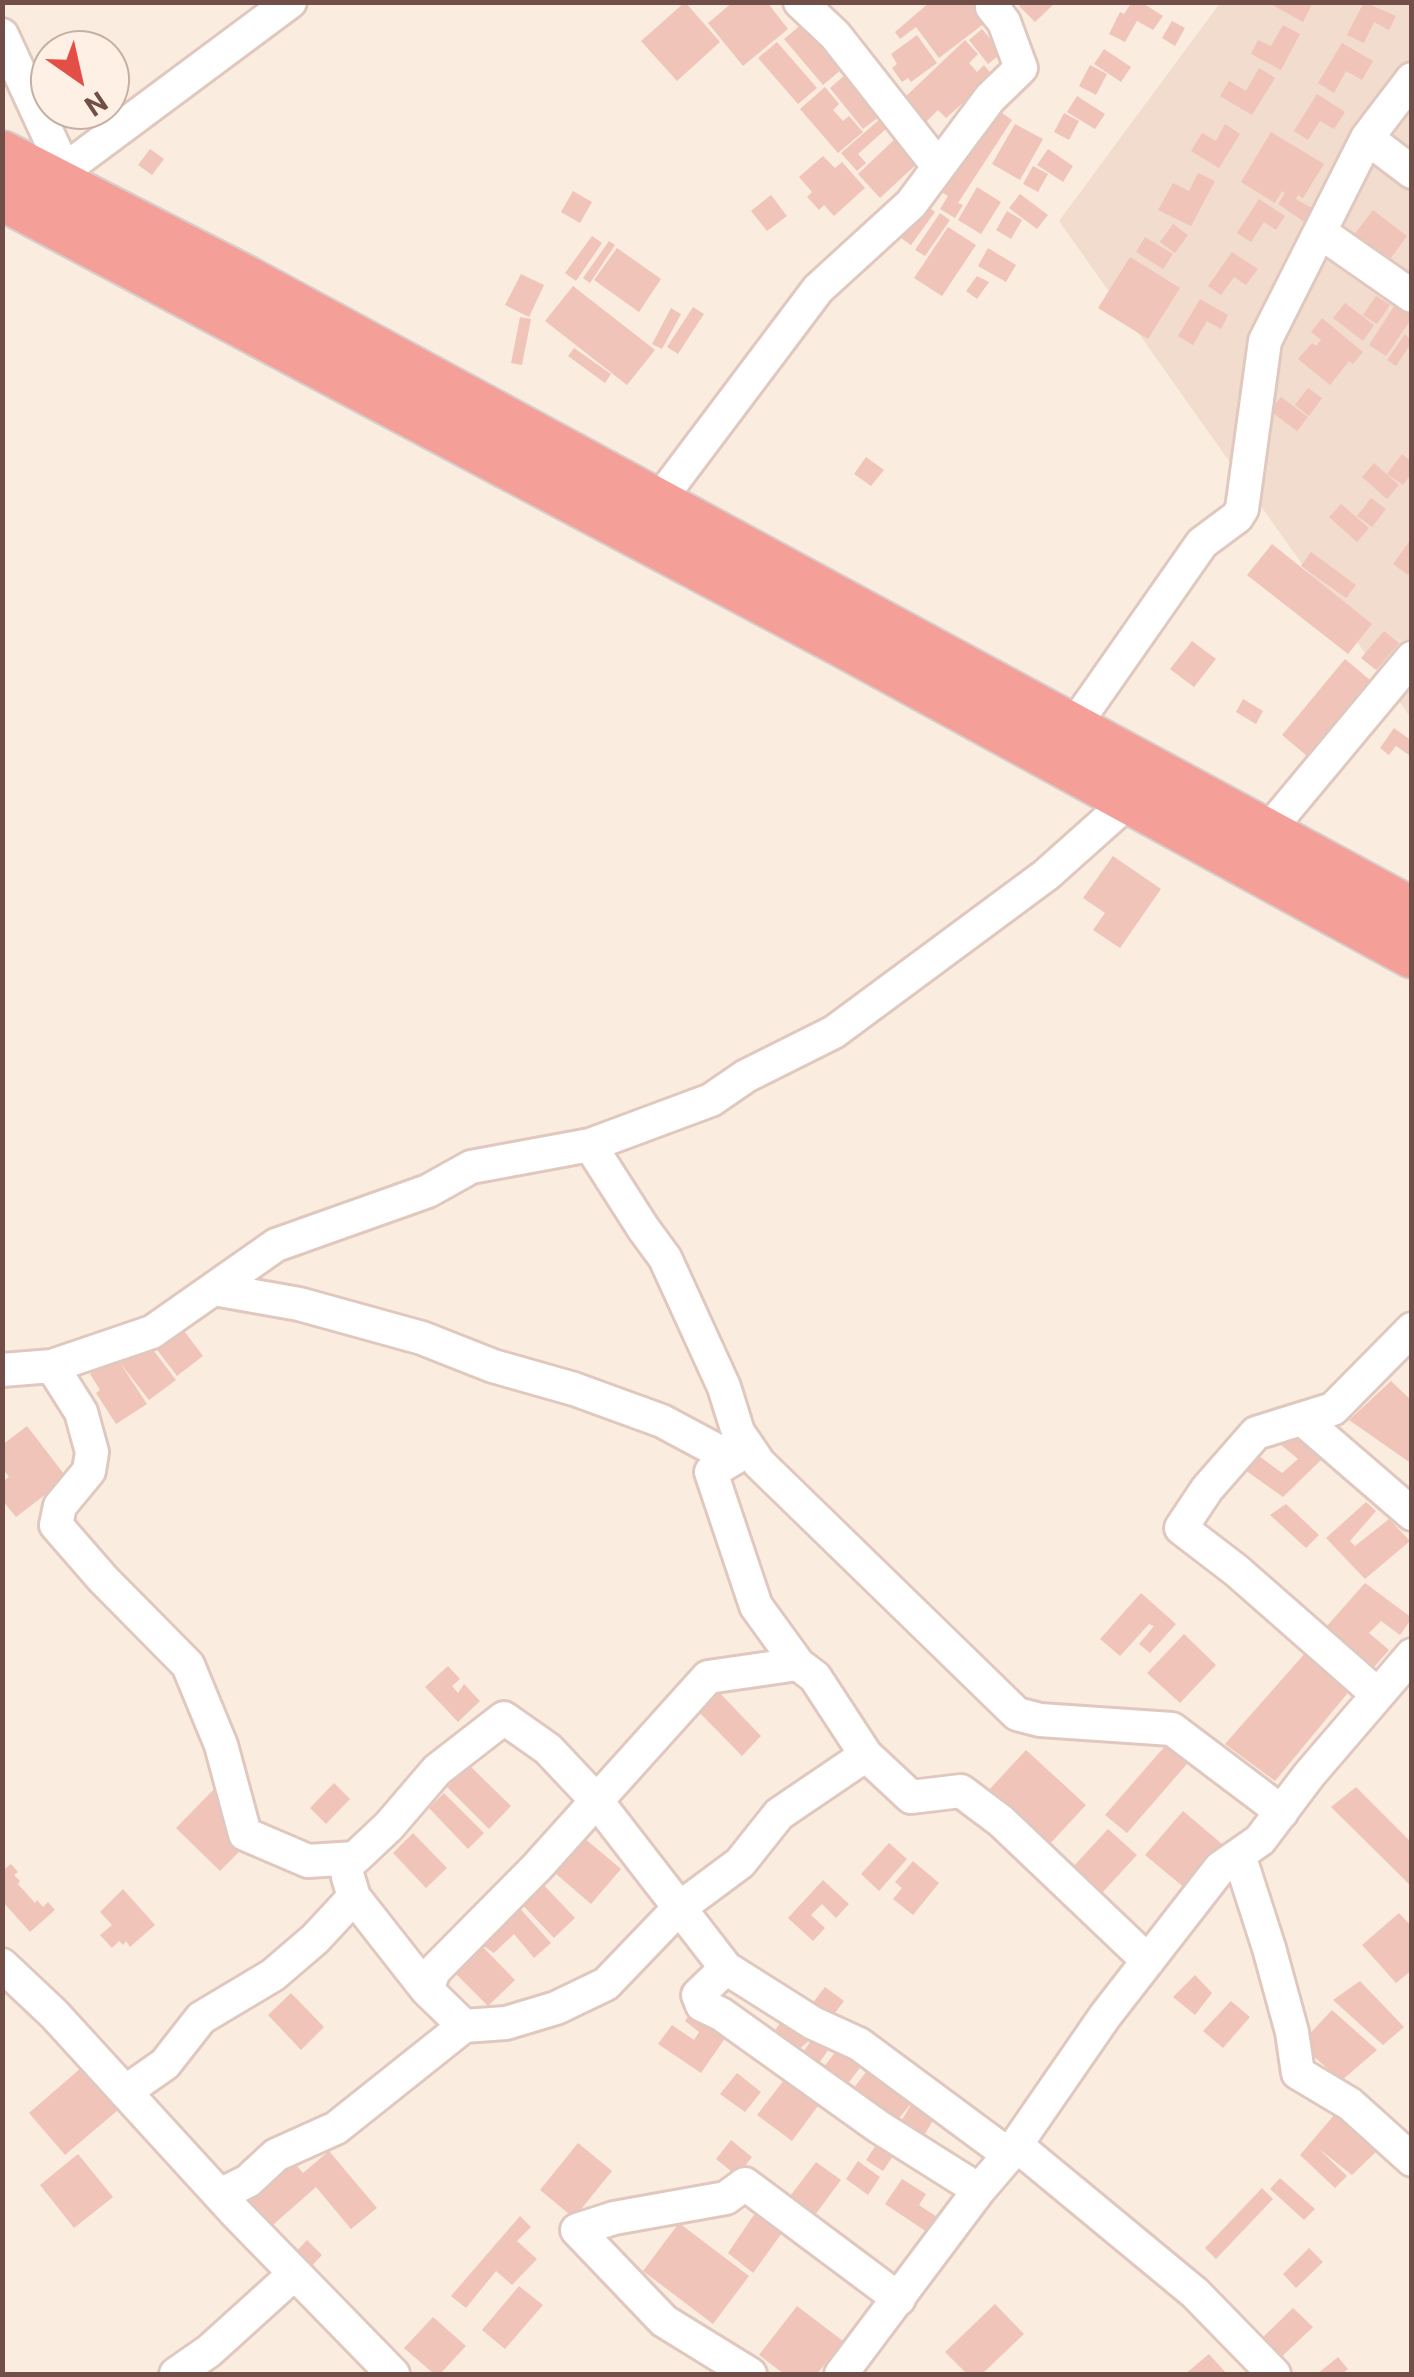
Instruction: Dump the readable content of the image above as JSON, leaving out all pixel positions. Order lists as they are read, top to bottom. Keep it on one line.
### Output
{"north":"bottom right"}
